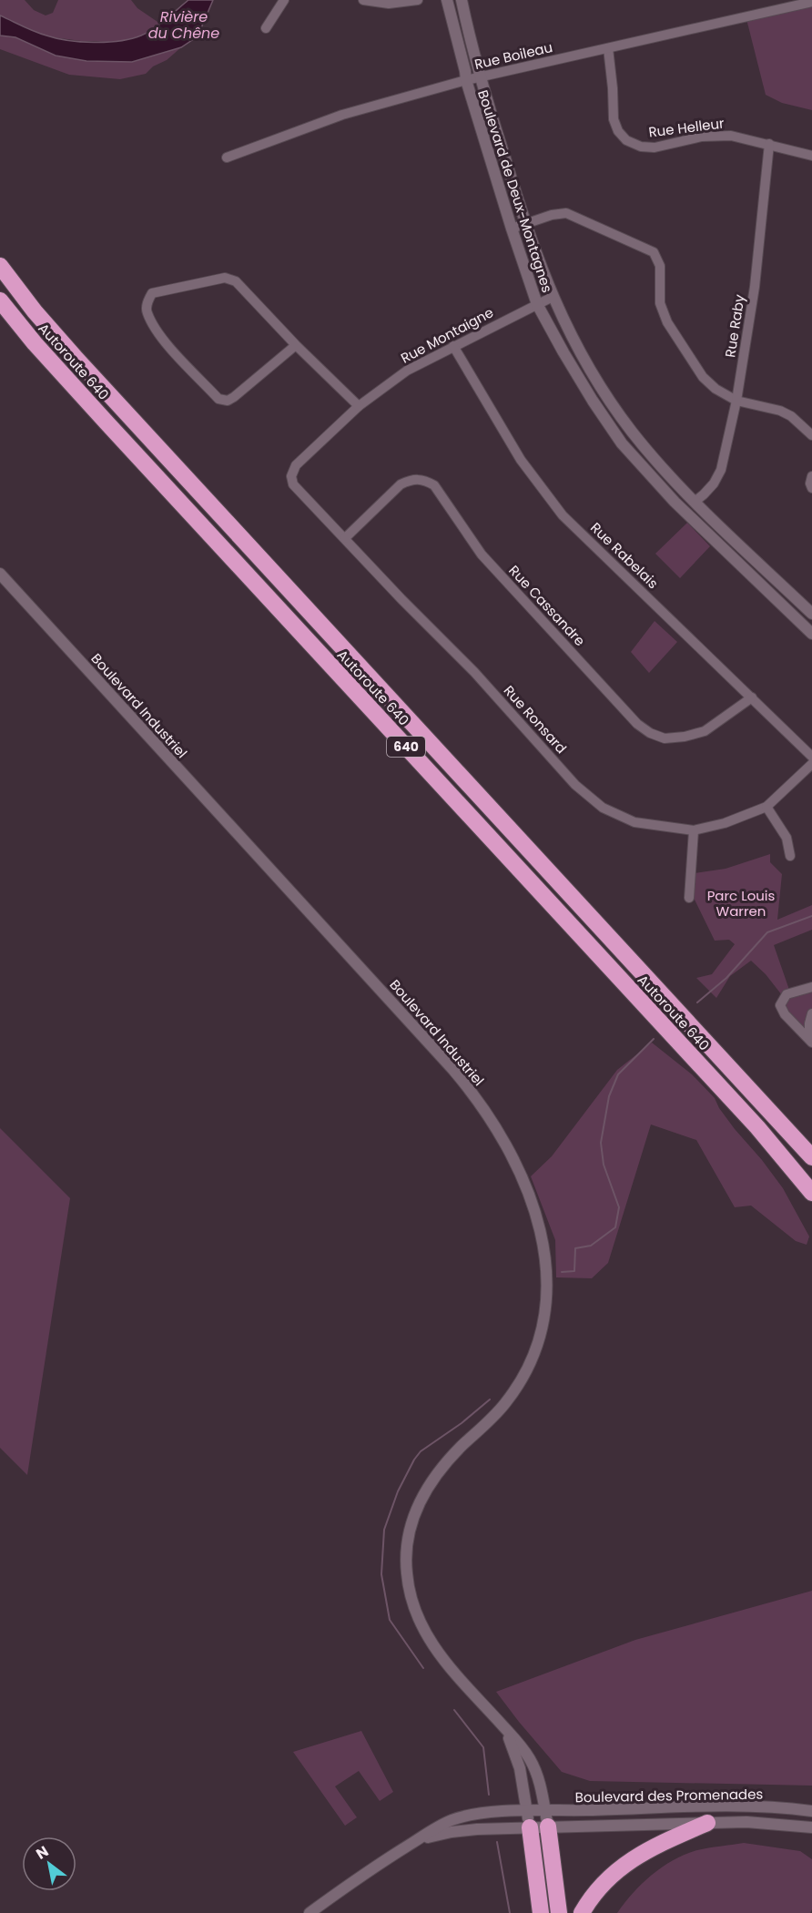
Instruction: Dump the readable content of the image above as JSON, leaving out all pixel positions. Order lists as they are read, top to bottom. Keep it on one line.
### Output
{"streets":{"highway":["Autoroute 640","640"],"street":["Rue Boileau","Rue Helleur","Boulevard de Deux-Montagnes","Rue Raby","Rue Montaigne","Rue Rabelais","Rue Cassandre","Boulevard Industriel","Rue Ronsard","Boulevard des Promenades"]},"crossings":[["Rue Boileau","Rue Helleur"],["Rue Boileau","Boulevard de Deux-Montagnes"],["Rue Helleur","Rue Raby"],["Boulevard de Deux-Montagnes","Rue Raby"],["Boulevard de Deux-Montagnes","Rue Montaigne"],["Rue Montaigne","Rue Rabelais"],["Rue Montaigne","Rue Ronsard"],["Rue Rabelais","Rue Cassandre"],["Rue Cassandre","Rue Ronsard"],["Boulevard Industriel","Boulevard des Promenades"]],"water":["Rivière du Chêne"],"parks":["Parc Louis Warren"],"north":"top left"}
